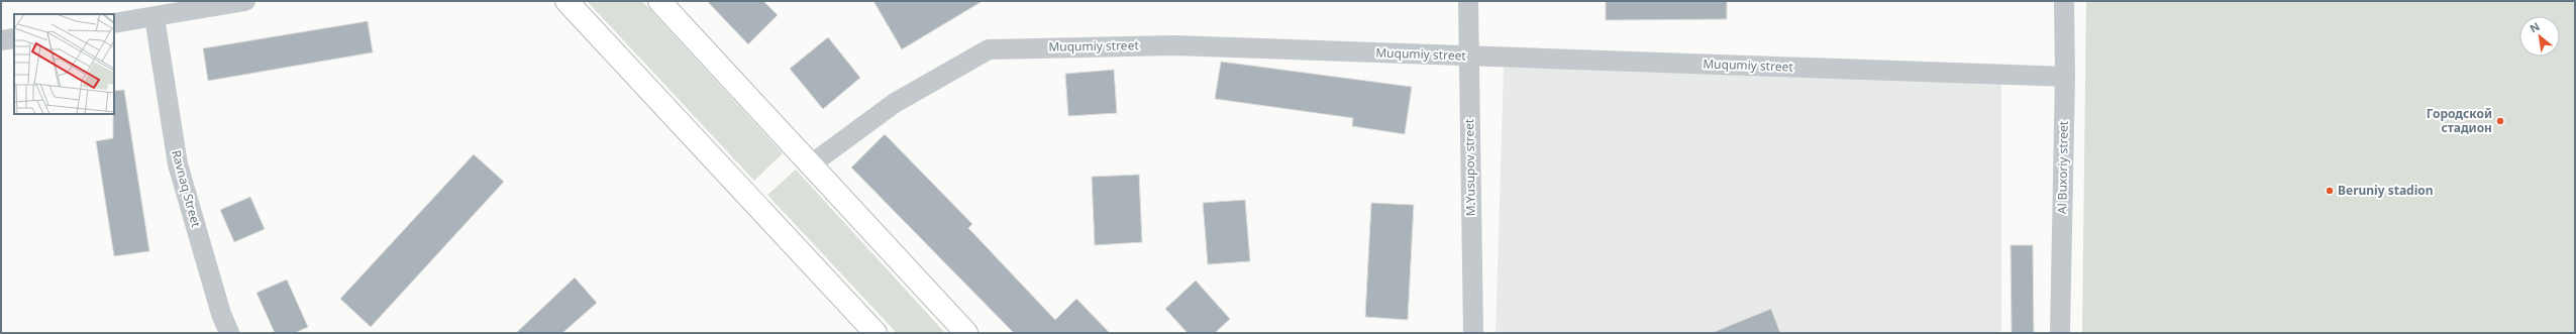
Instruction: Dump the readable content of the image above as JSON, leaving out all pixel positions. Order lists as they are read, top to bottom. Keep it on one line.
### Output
{"streets":{"street":["Muqumiy street","M.Yusupov street","Al Buxoriy street","Ravnaq Street"]},"crossings":[["Muqumiy street","M.Yusupov street"],["Muqumiy street","Al Buxoriy street"]],"places":["Городской стадион","Beruniy stadion"],"north":"top left"}
